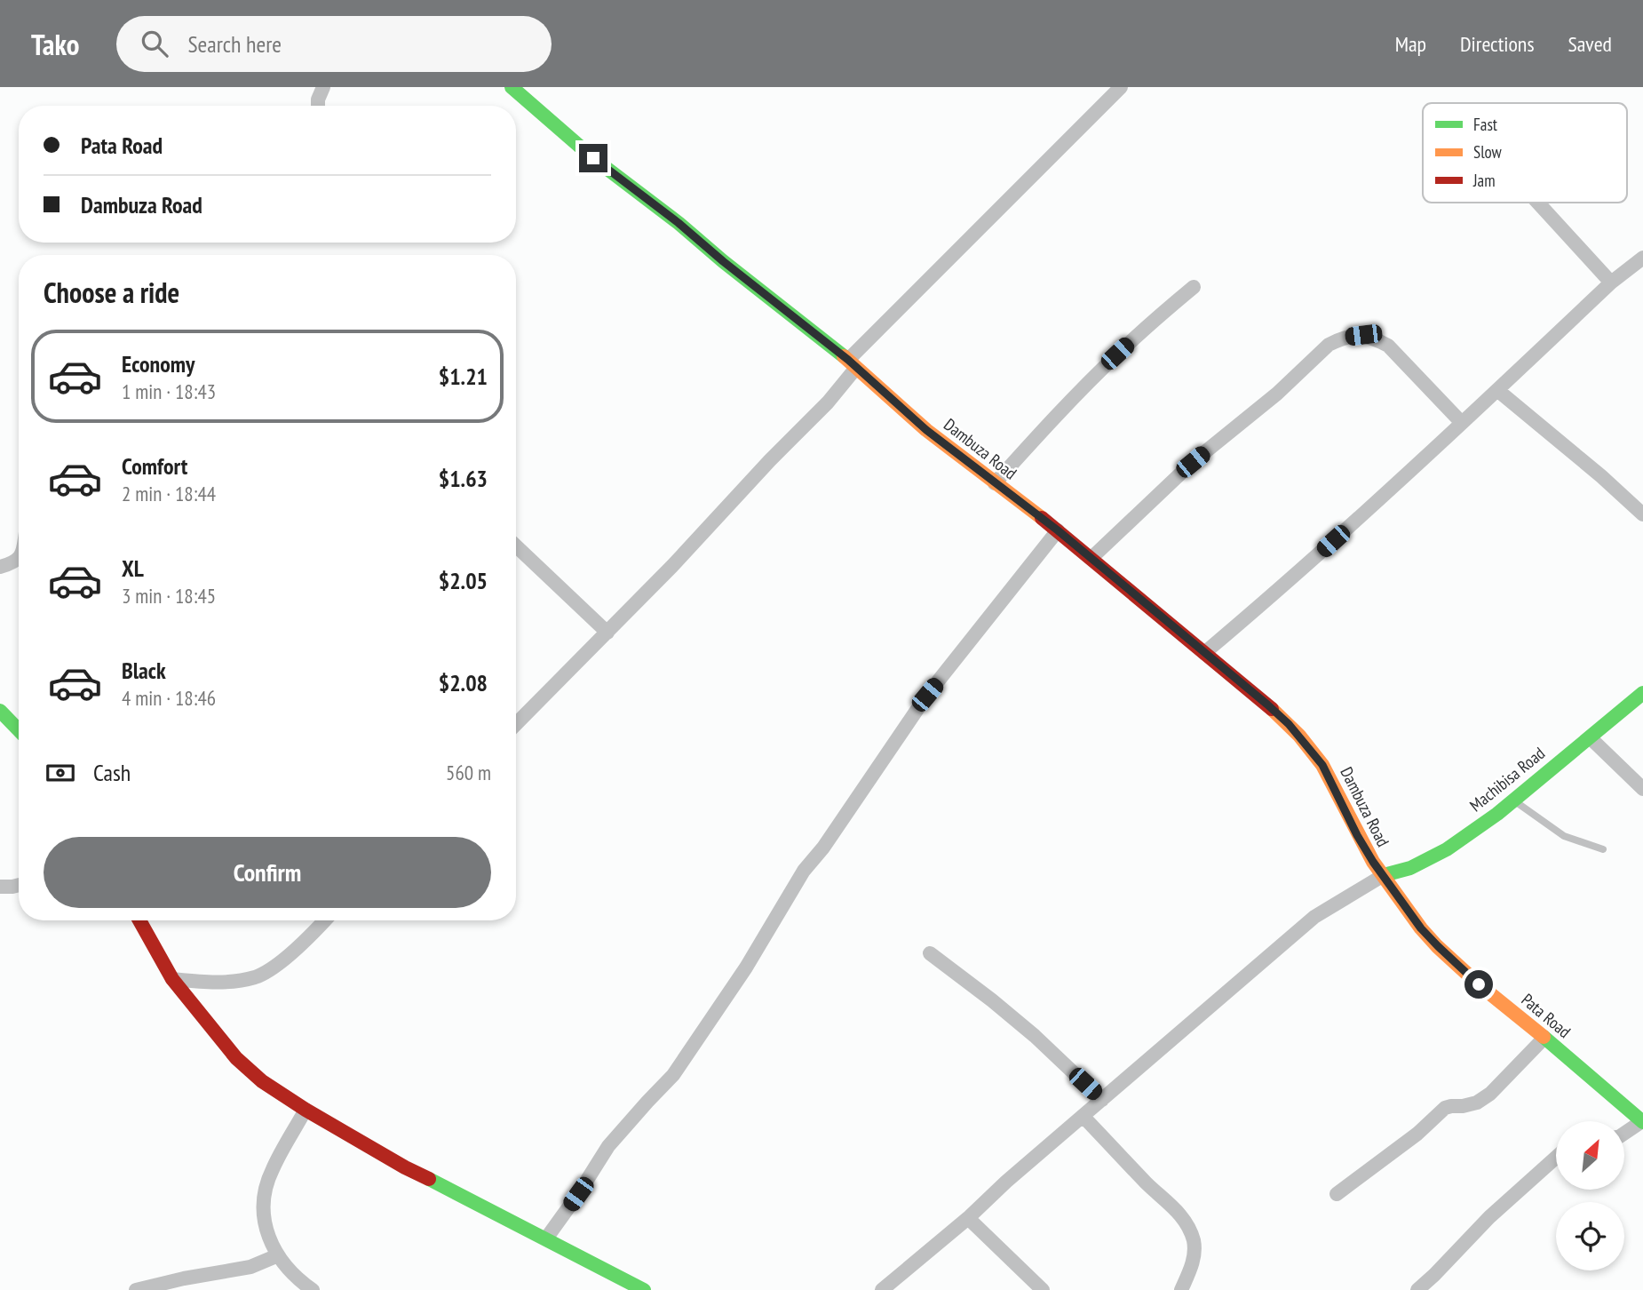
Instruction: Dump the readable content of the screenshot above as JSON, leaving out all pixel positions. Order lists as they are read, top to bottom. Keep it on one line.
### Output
{"streets":{"street":["Dambuza Road","Machibisa Road","Pata Road"]},"crossings":[["Dambuza Road","Machibisa Road"],["Dambuza Road","Pata Road"],["Machibisa Road","Pata Road"]],"legend":["Fast","Slow","Jam"],"north":"top right","page":{"header":"Tako","search":"Search here","nav":["Map","Directions","Saved"],"banner":["Pata Road","Dambuza Road"],"heading":"Choose a ride","list":[{"name":"Economy","note":"1 min · 18:43","value":"$1.21"},{"name":"Comfort","note":"2 min · 18:44","value":"$1.63"},{"name":"XL","note":"3 min · 18:45","value":"$2.05"},{"name":"Black","note":"4 min · 18:46","value":"$2.08"}],"pay":["Cash","560 m"],"buttons":"Confirm"}}
